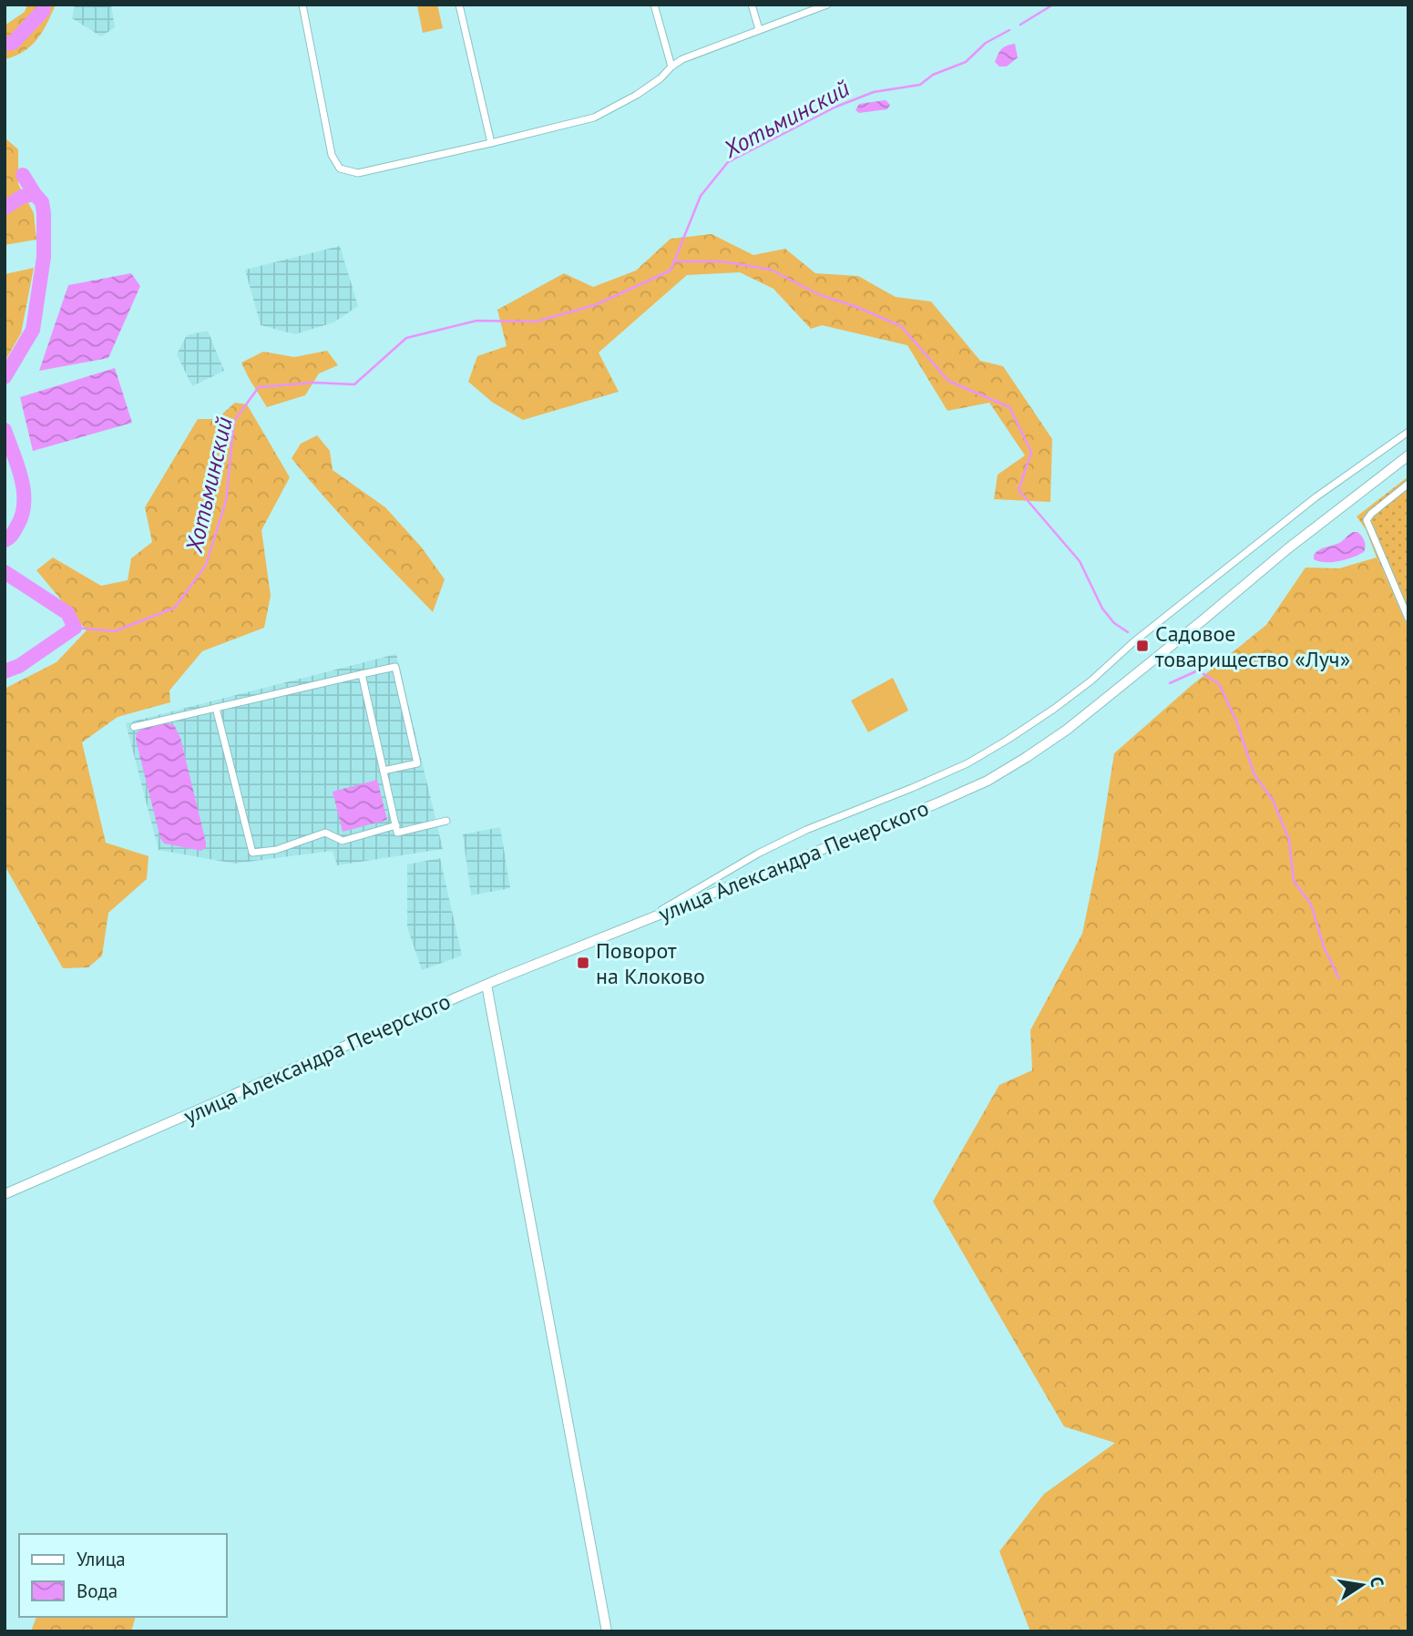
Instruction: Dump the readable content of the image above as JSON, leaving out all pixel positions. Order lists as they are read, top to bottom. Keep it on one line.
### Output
{"streets":{"main road":["улица Александра Печерского"]},"water":["Хотьминский"],"places":{"transit":["Садовое товарищество «Луч»","Поворот на Клоково"]},"legend":["Улица","Вода"],"north":"right"}
